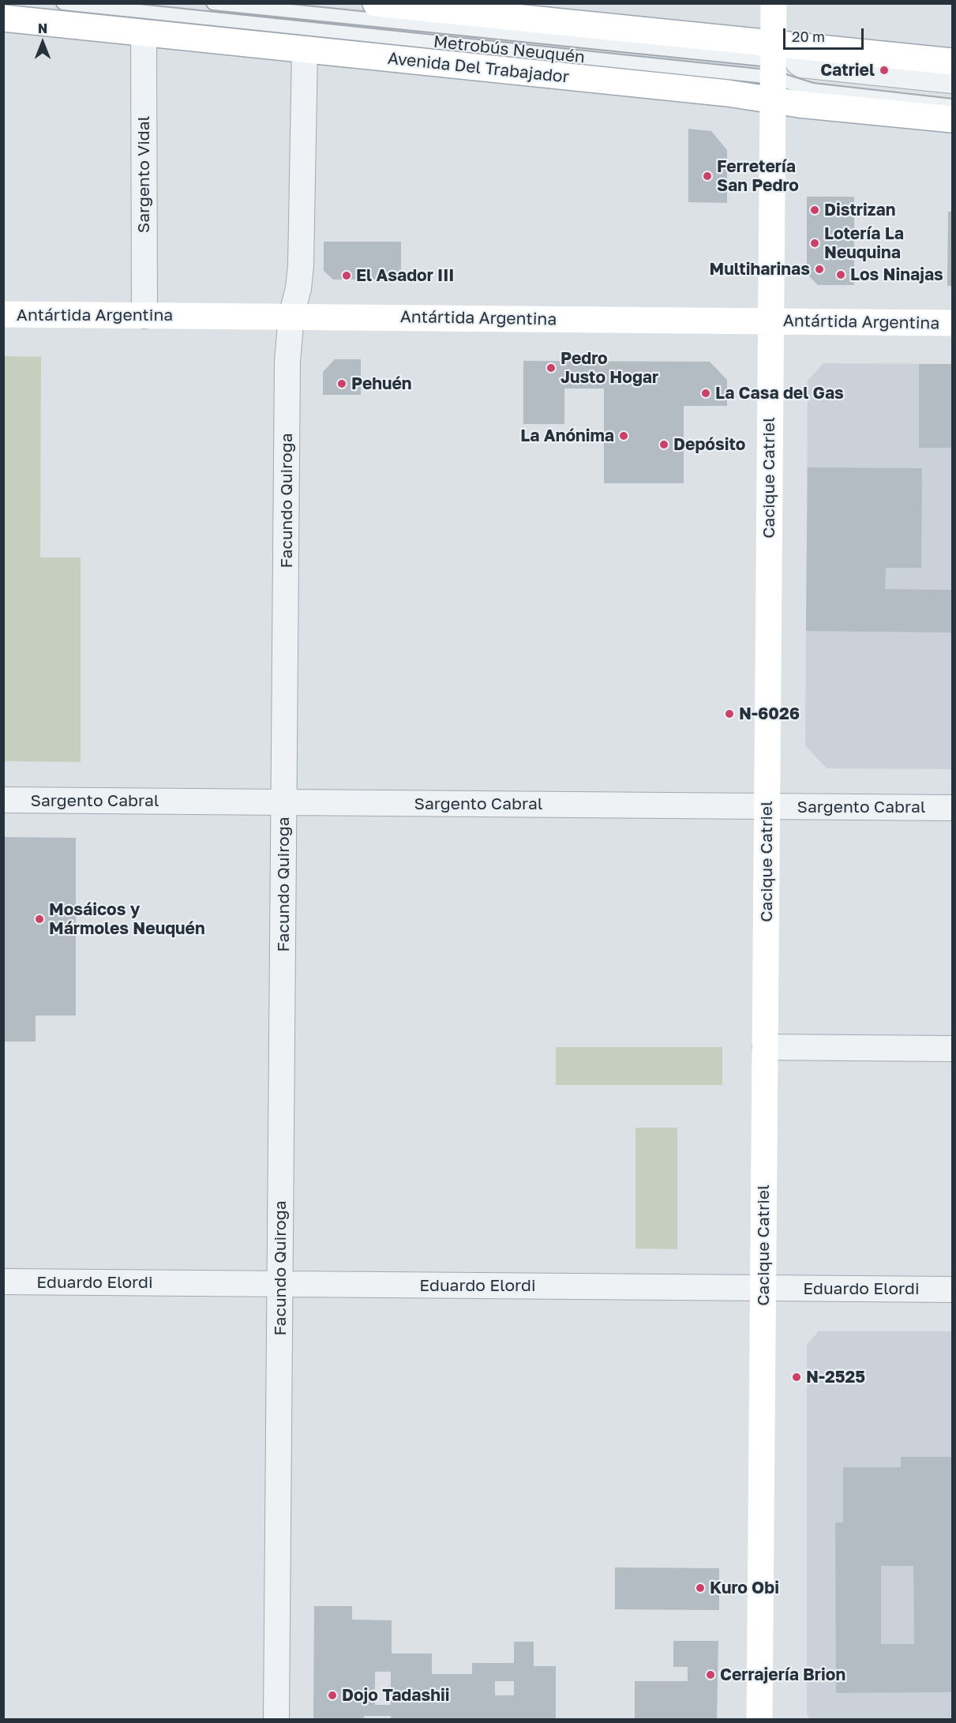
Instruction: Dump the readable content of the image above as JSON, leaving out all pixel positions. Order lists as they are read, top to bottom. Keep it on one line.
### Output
{"streets":{"main road":["Avenida Del Trabajador","Antártida Argentina","Cacique Catriel"],"street":["Sargento Vidal","Facundo Quiroga","Sargento Cabral","Eduardo Elordi"],"lane":["Metrobús Neuquén"]},"crossings":[["Metrobús Neuquén","Avenida Del Trabajador"],["Metrobús Neuquén","Cacique Catriel"],["Avenida Del Trabajador","Sargento Vidal"],["Avenida Del Trabajador","Cacique Catriel"],["Avenida Del Trabajador","Facundo Quiroga"],["Sargento Vidal","Antártida Argentina"],["Antártida Argentina","Cacique Catriel"],["Antártida Argentina","Facundo Quiroga"],["Cacique Catriel","Sargento Cabral"],["Cacique Catriel","Eduardo Elordi"],["Facundo Quiroga","Sargento Cabral"],["Facundo Quiroga","Eduardo Elordi"]],"places":["Catriel","Ferretería San Pedro","Distrizan","Lotería La Neuquina","Multiharinas","Los Ninajas","El Asador III","Pedro Justo Hogar","Pehuén","La Casa del Gas","La Anónima","Depósito","N-6026","Mosáicos y Mármoles Neuquén","N-2525","Kuro Obi","Cerrajería Brion","Dojo Tadashii"],"scale_bar":"20 m","north":"top"}
